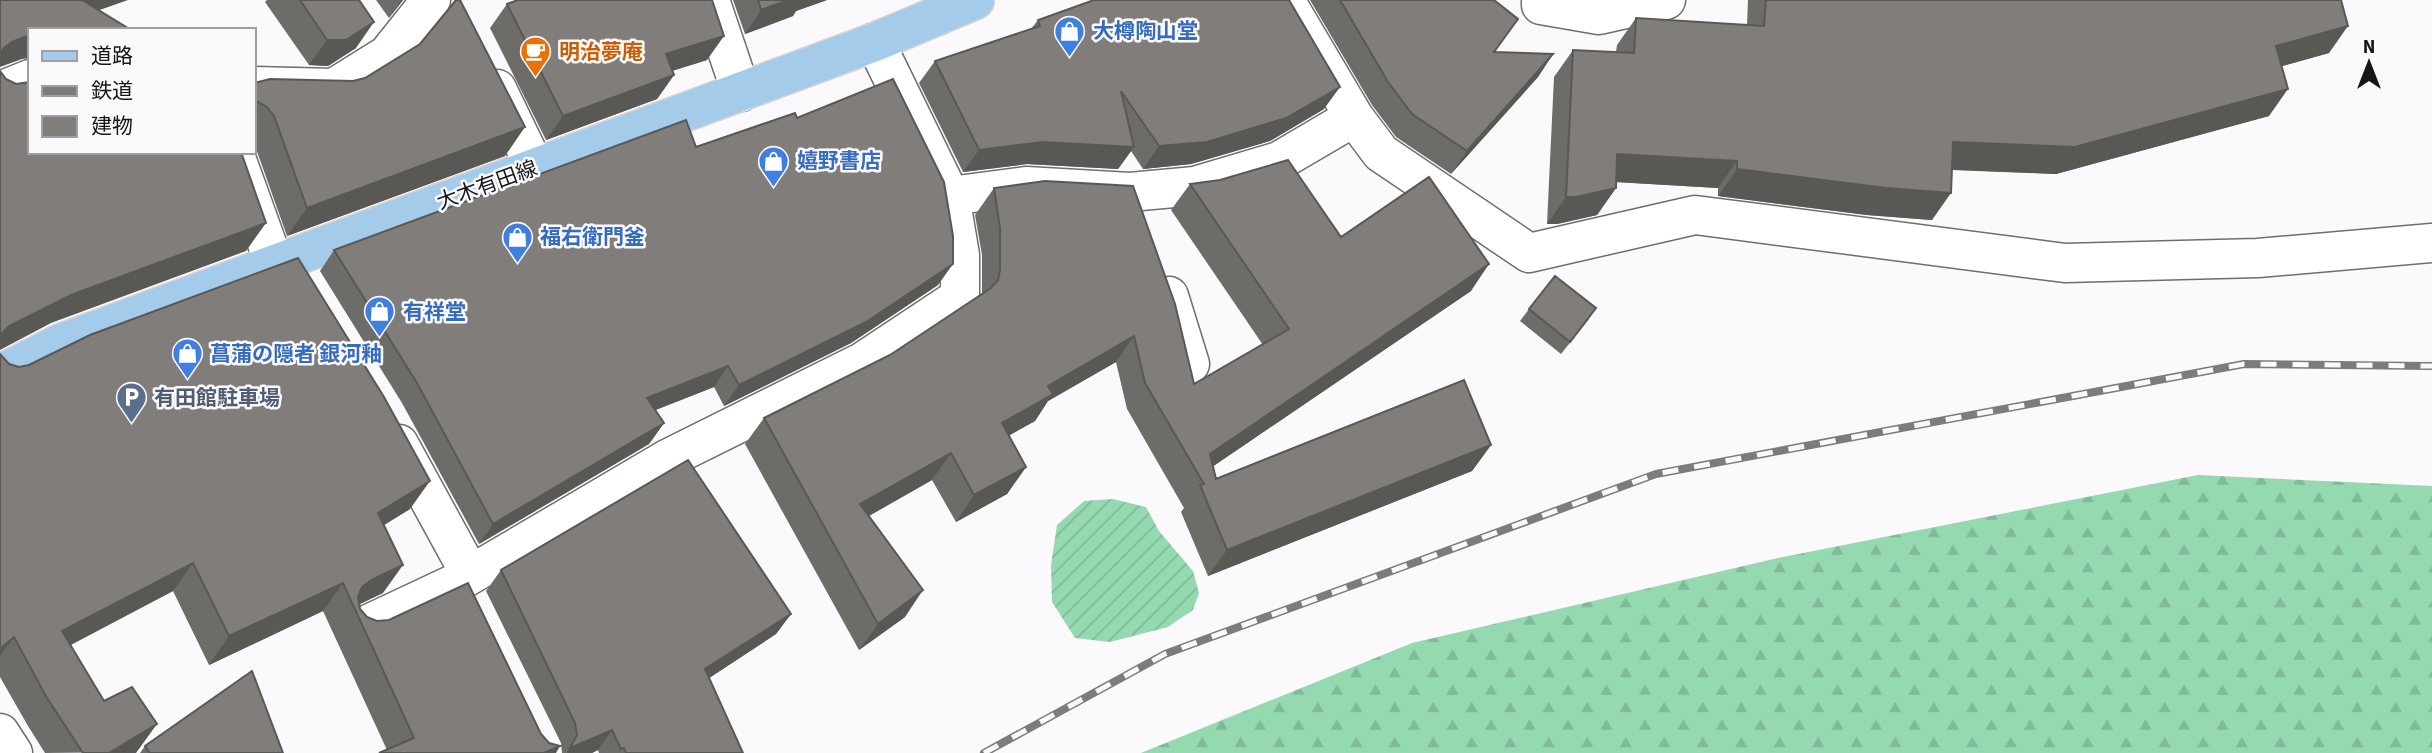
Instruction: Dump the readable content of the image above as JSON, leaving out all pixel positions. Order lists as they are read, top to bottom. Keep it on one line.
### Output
{"streets":{"main road":["大木有田線"]},"places":{"shop":["大樽陶山堂","嬉野書店","福右衛門釜","有祥堂","菖蒲の隠者 銀河釉"],"cafe":["明治夢庵"],"parking":["有田館駐車場"]},"legend":["道路","鉄道","建物"],"north":"top"}
